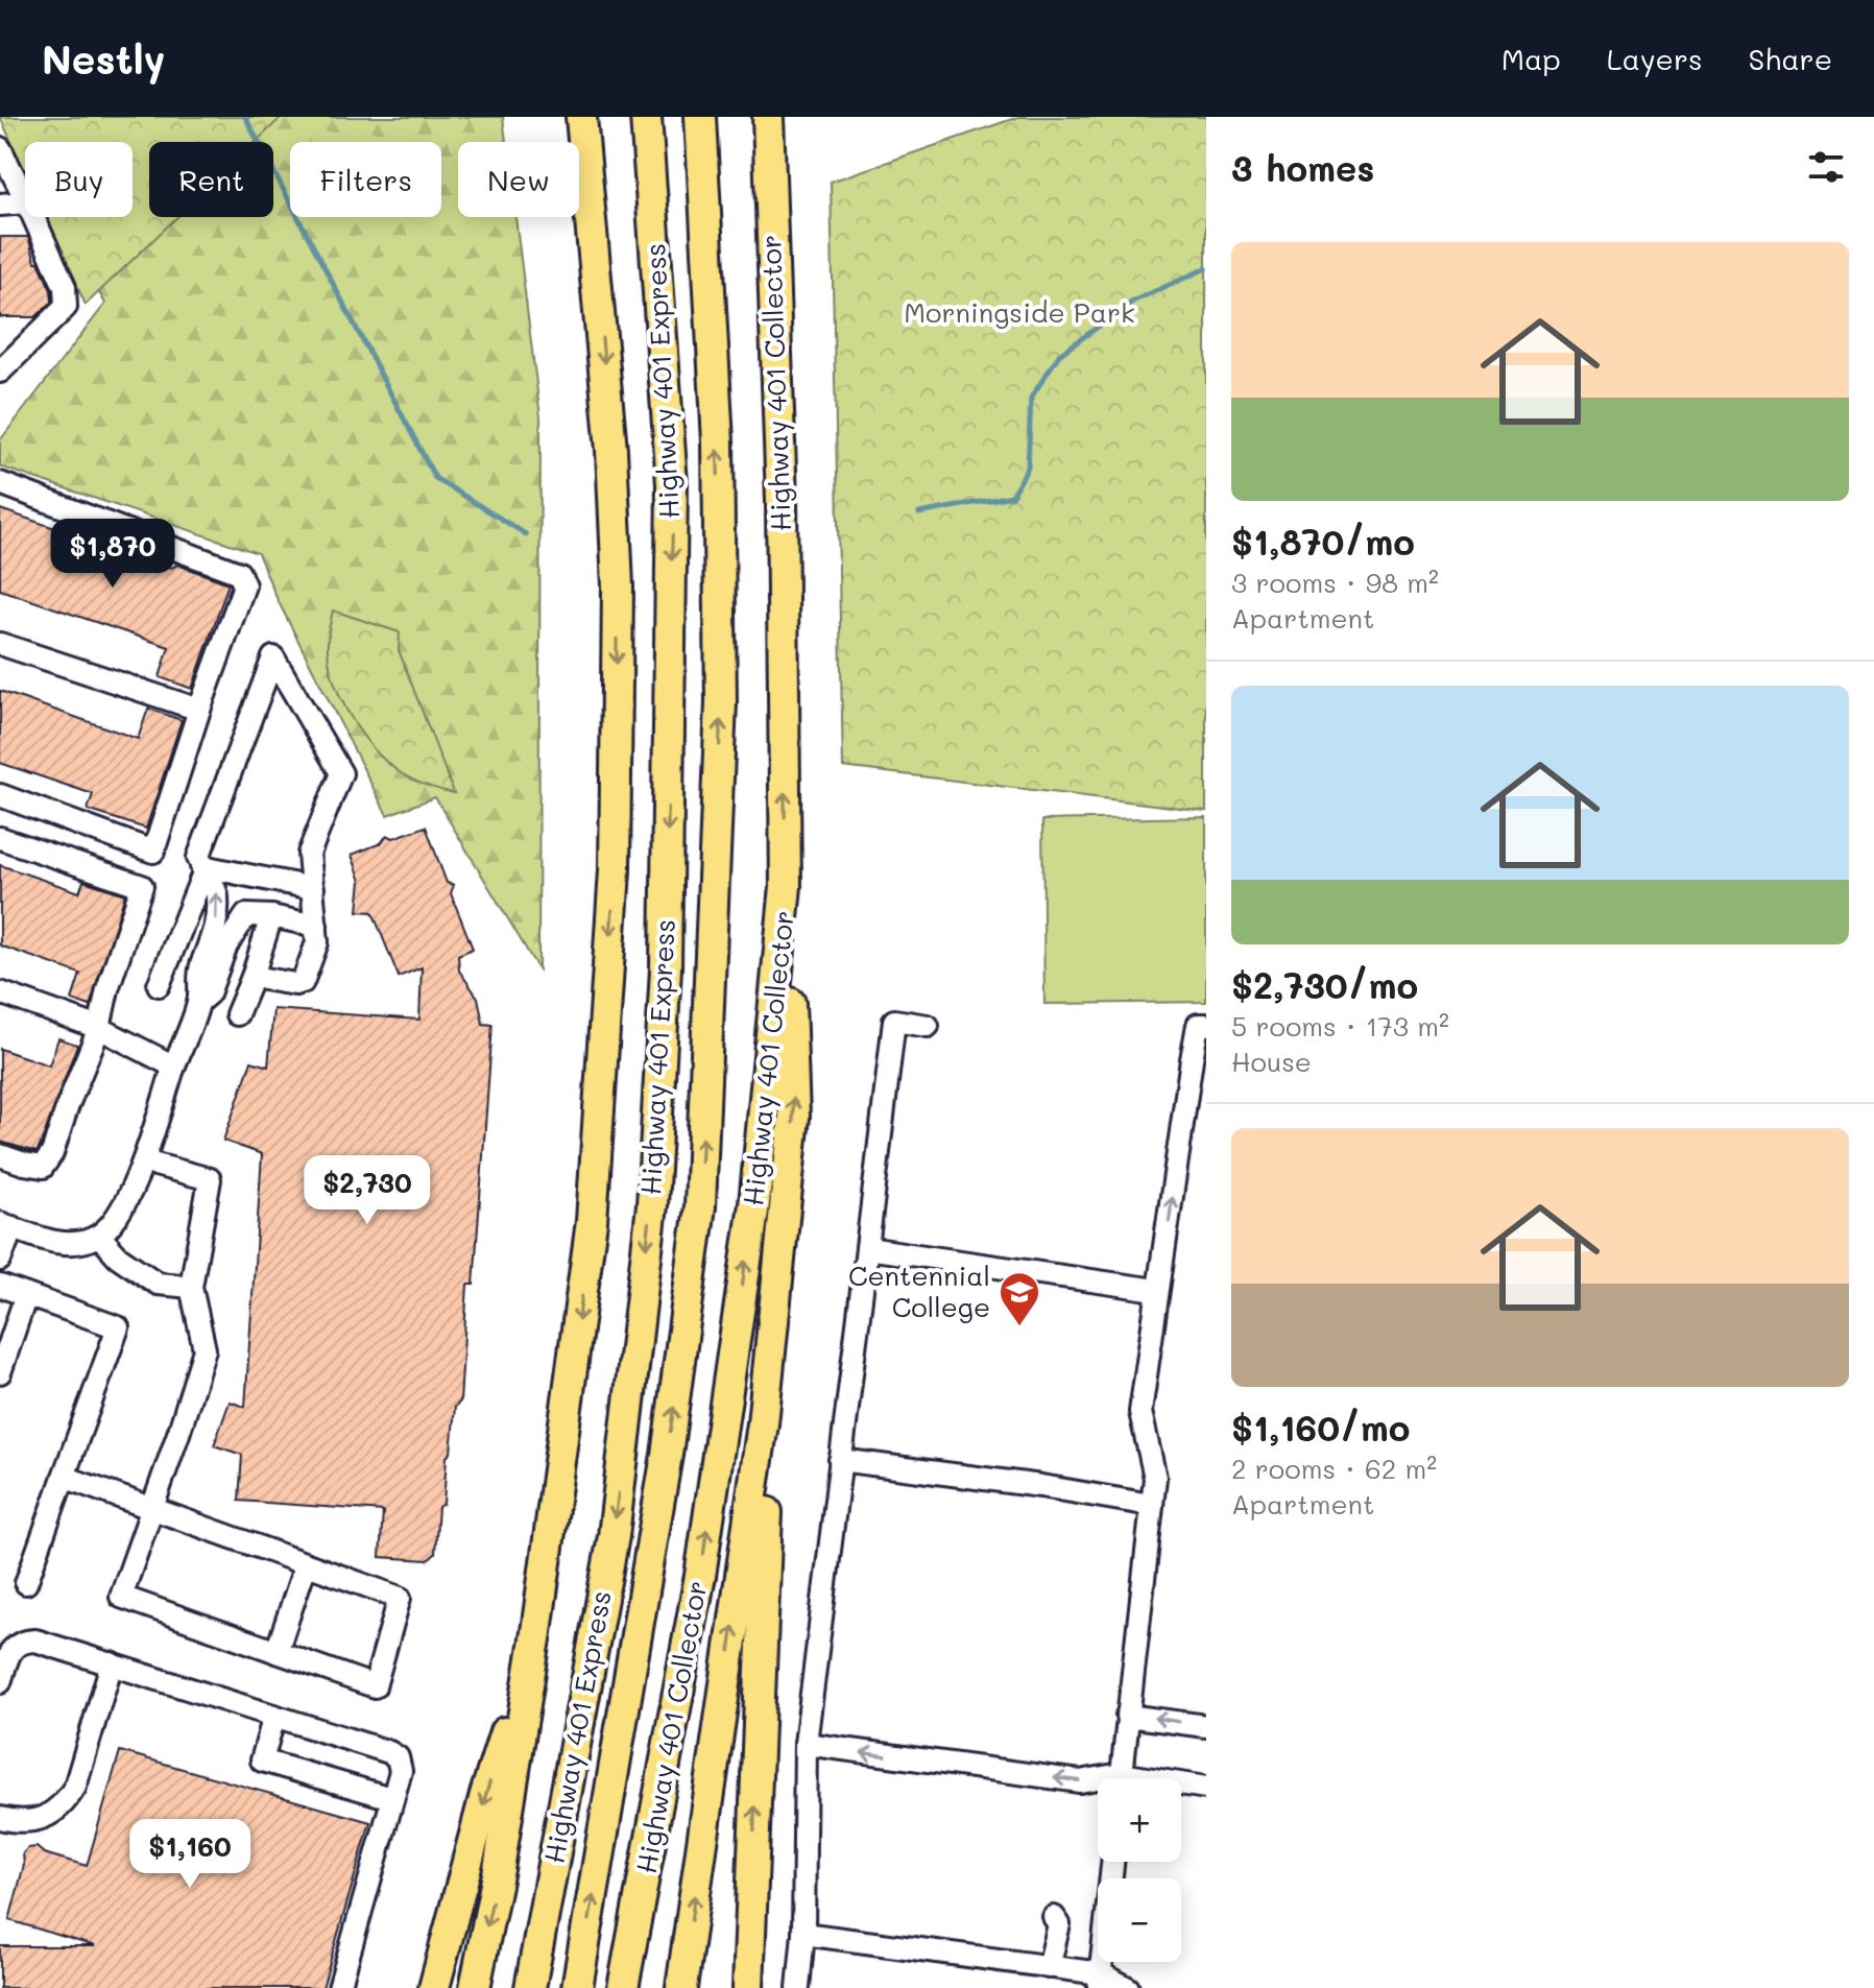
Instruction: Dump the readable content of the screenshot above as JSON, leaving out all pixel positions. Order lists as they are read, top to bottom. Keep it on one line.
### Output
{"streets":{"highway":["Highway 401 Express","Highway 401 Collector"]},"parks":["Morningside Park"],"places":{"school or university":["Centennial College"]},"page":{"header":"Nestly","nav":["Map","Layers","Share"],"heading":"3 homes","chip":["Buy","Rent","Filters","New"],"list":[{"name":"$1,870/mo","note":"3 rooms · 98 m² · Apartment"},{"name":"$2,730/mo","note":"5 rooms · 173 m² · House"},{"name":"$1,160/mo","note":"2 rooms · 62 m² · Apartment"}],"price":["$1,870","$2,730","$1,160"],"map_buttons":["+","−"]}}
